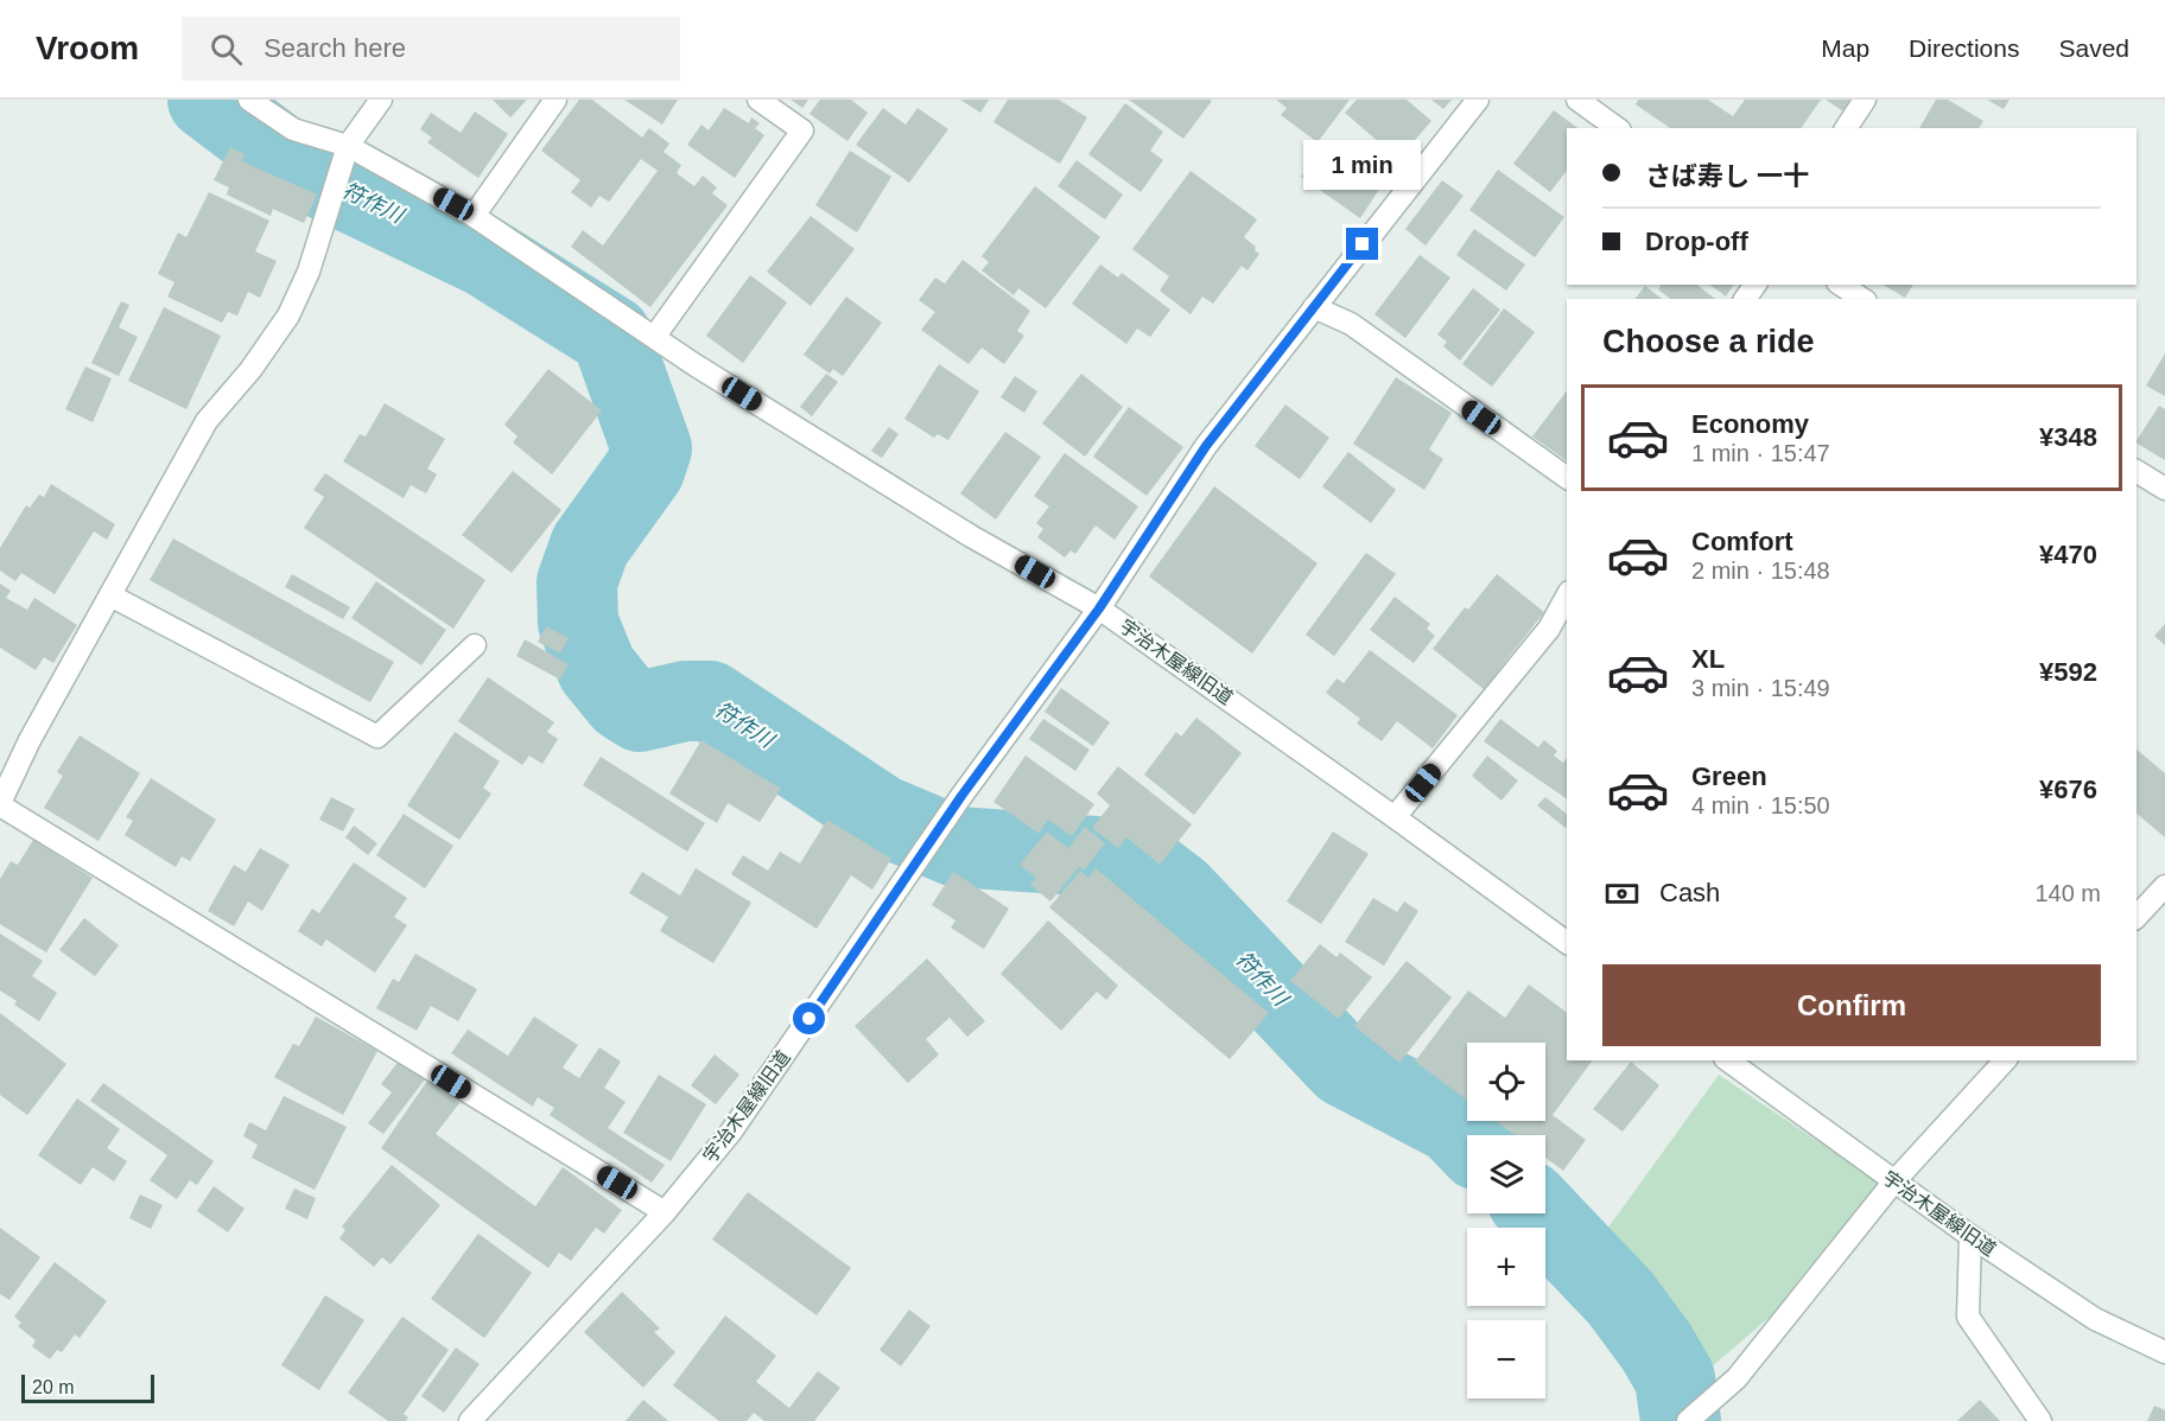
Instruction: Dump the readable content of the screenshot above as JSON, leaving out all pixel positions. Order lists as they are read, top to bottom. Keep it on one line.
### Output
{"streets":{"street":["宇治木屋線旧道"]},"water":["符作川"],"scale_bar":"20 m","page":{"header":"Vroom","search":"Search here","nav":["Map","Directions","Saved"],"banner":["さば寿し 一十","Drop-off"],"bubble":"1 min","heading":"Choose a ride","list":[{"name":"Economy","note":"1 min · 15:47","value":"¥348"},{"name":"Comfort","note":"2 min · 15:48","value":"¥470"},{"name":"XL","note":"3 min · 15:49","value":"¥592"},{"name":"Green","note":"4 min · 15:50","value":"¥676"}],"pay":["Cash","140 m"],"buttons":"Confirm","map_buttons":["+","−"],"scale":"20 m"}}
